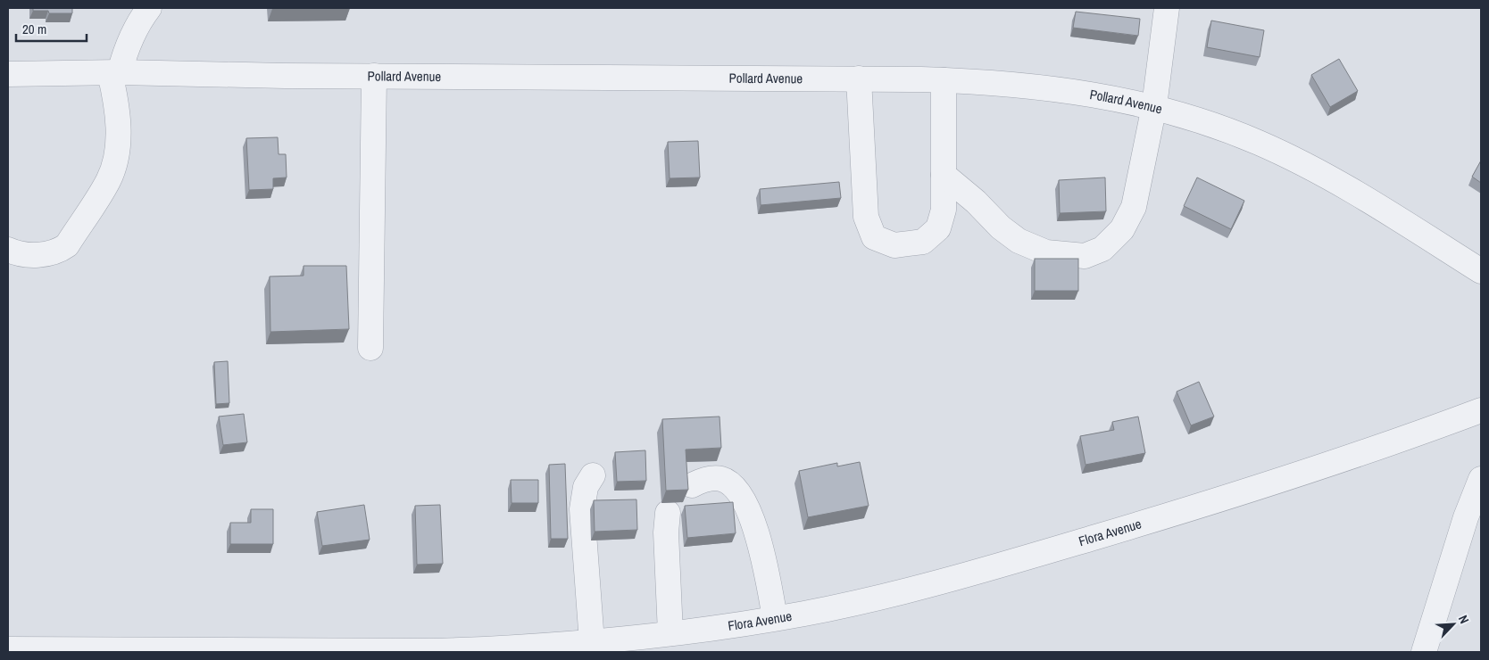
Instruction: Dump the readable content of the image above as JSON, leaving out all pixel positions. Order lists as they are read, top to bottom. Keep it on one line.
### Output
{"streets":{"street":["Pollard Avenue","Flora Avenue"]},"scale_bar":"20 m","north":"top right"}
